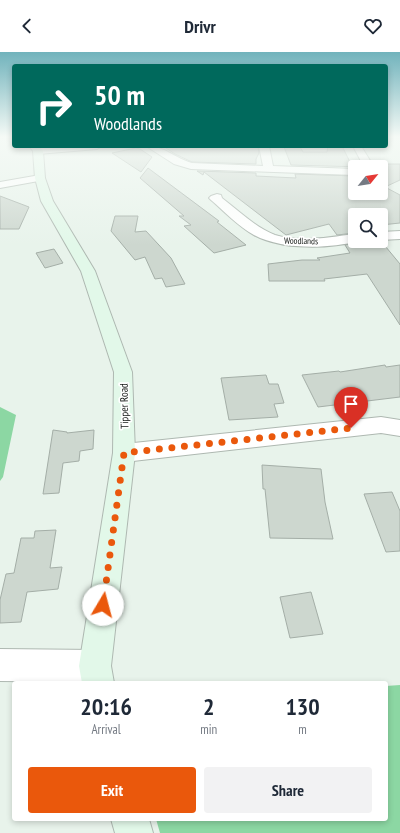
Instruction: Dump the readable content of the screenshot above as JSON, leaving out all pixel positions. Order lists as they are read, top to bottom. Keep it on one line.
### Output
{"streets":{"street":["Woodlands","Tipper Road"]},"north":"top right","page":{"header":"Drivr","turn":["50 m","Woodlands"],"eta":["20:16","Arrival","2","min","130","m"],"buttons":["Exit","Share"]}}
